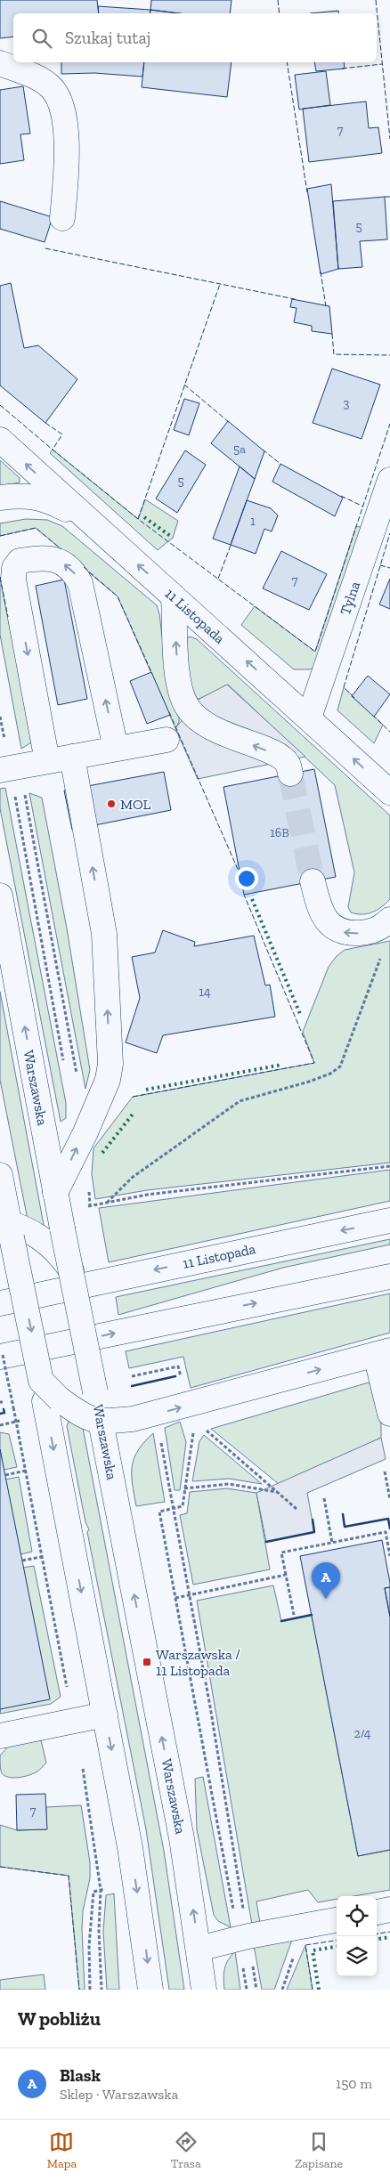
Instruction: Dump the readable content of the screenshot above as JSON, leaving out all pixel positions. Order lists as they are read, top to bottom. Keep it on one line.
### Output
{"streets":{"main road":["Tylna","11 Listopada","Warszawska"]},"crossings":[["Tylna","11 Listopada"]],"one_way":["11 Listopada"],"places":{"other":["MOL"],"transit":["Warszawska / 11 Listopada"]},"house_numbers":["7","5","3","5a","5","1","7","16B","14","2/4","7"],"page":{"search":"Szukaj tutaj","pins":"A","heading":"W pobliżu","list":[{"mark":"A","name":"Blask","note":"Sklep · Warszawska","value":"150 m"}],"nav":["Mapa","Trasa","Zapisane"]}}
